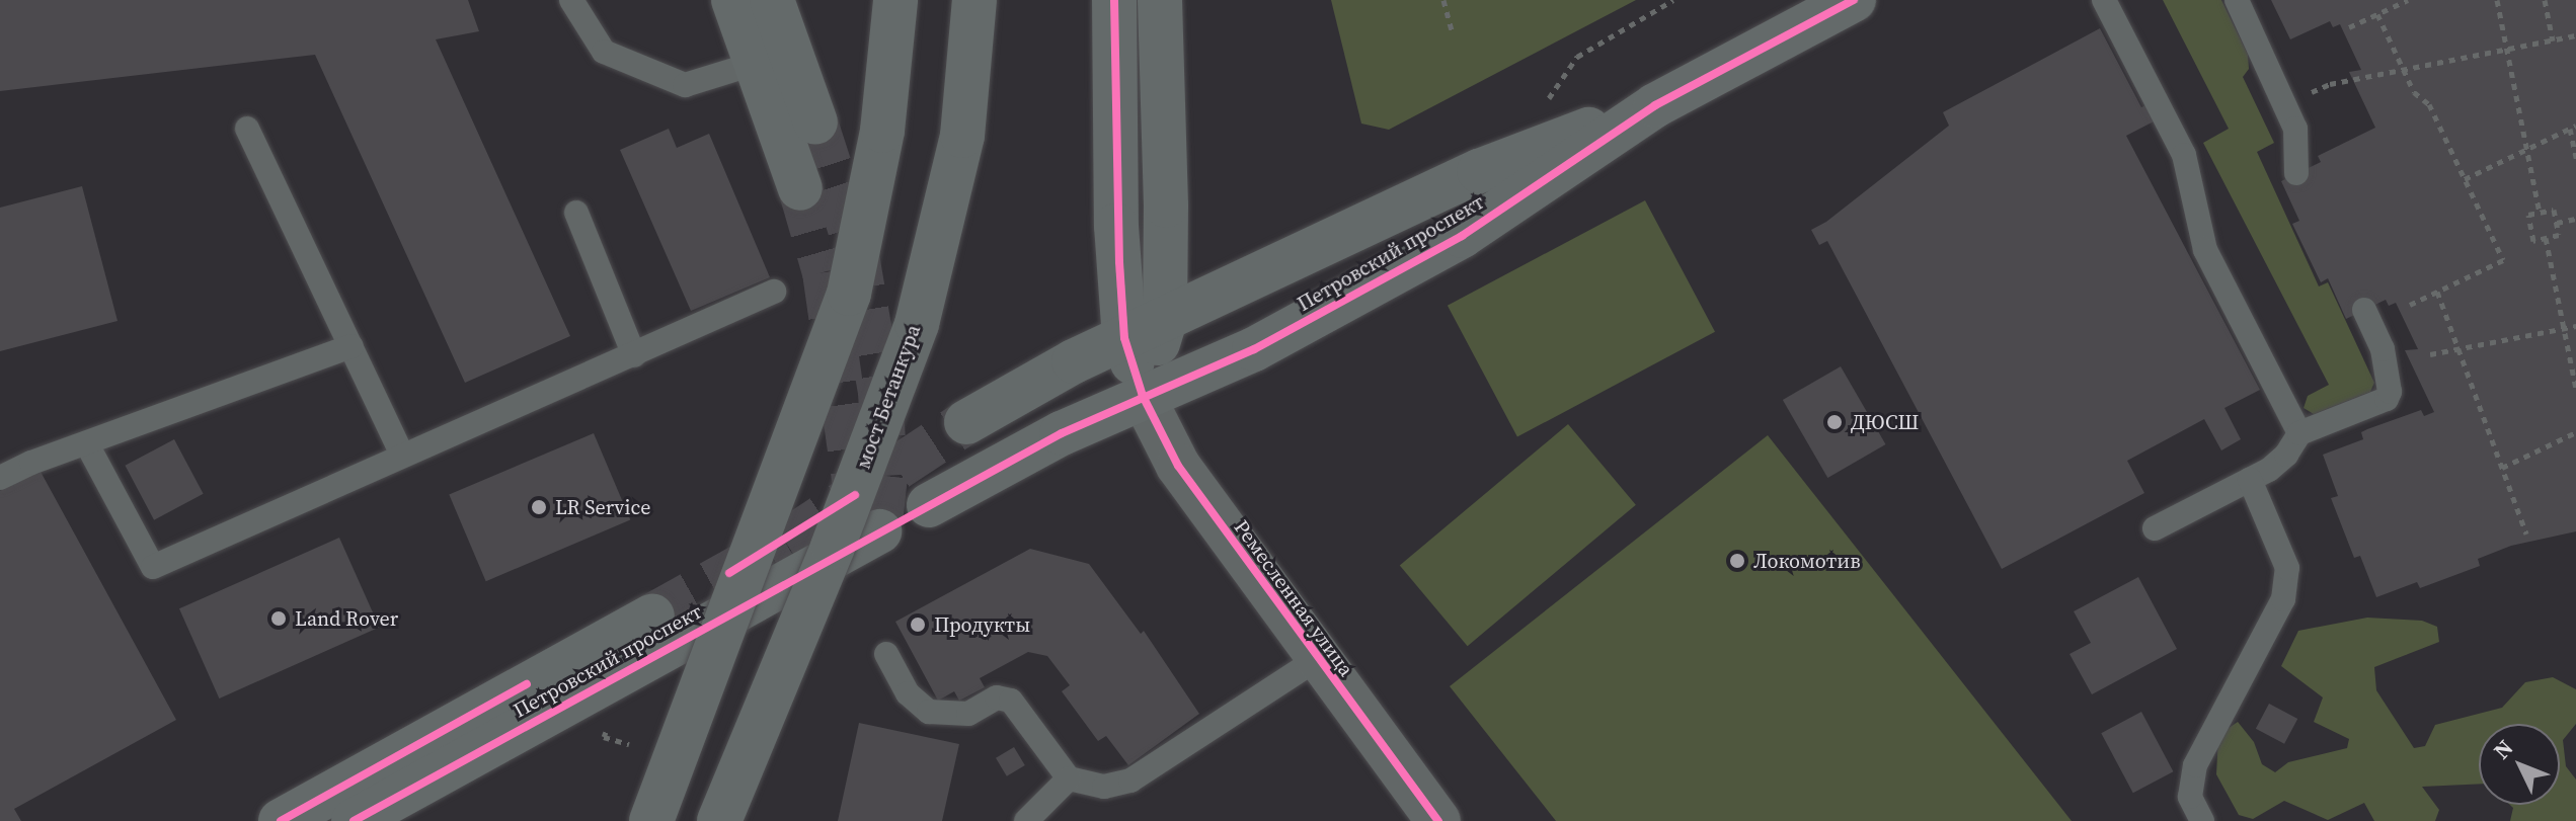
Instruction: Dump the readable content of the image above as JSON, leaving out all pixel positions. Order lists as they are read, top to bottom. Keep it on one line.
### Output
{"streets":{"street":["Петровский проспект","мост Бетанкура","Ремесленная улица"]},"crossings":[["Петровский проспект","Ремесленная улица"]],"places":["ДЮСШ","LR Service","Локомотив","Land Rover","Продукты"],"north":"top left"}
